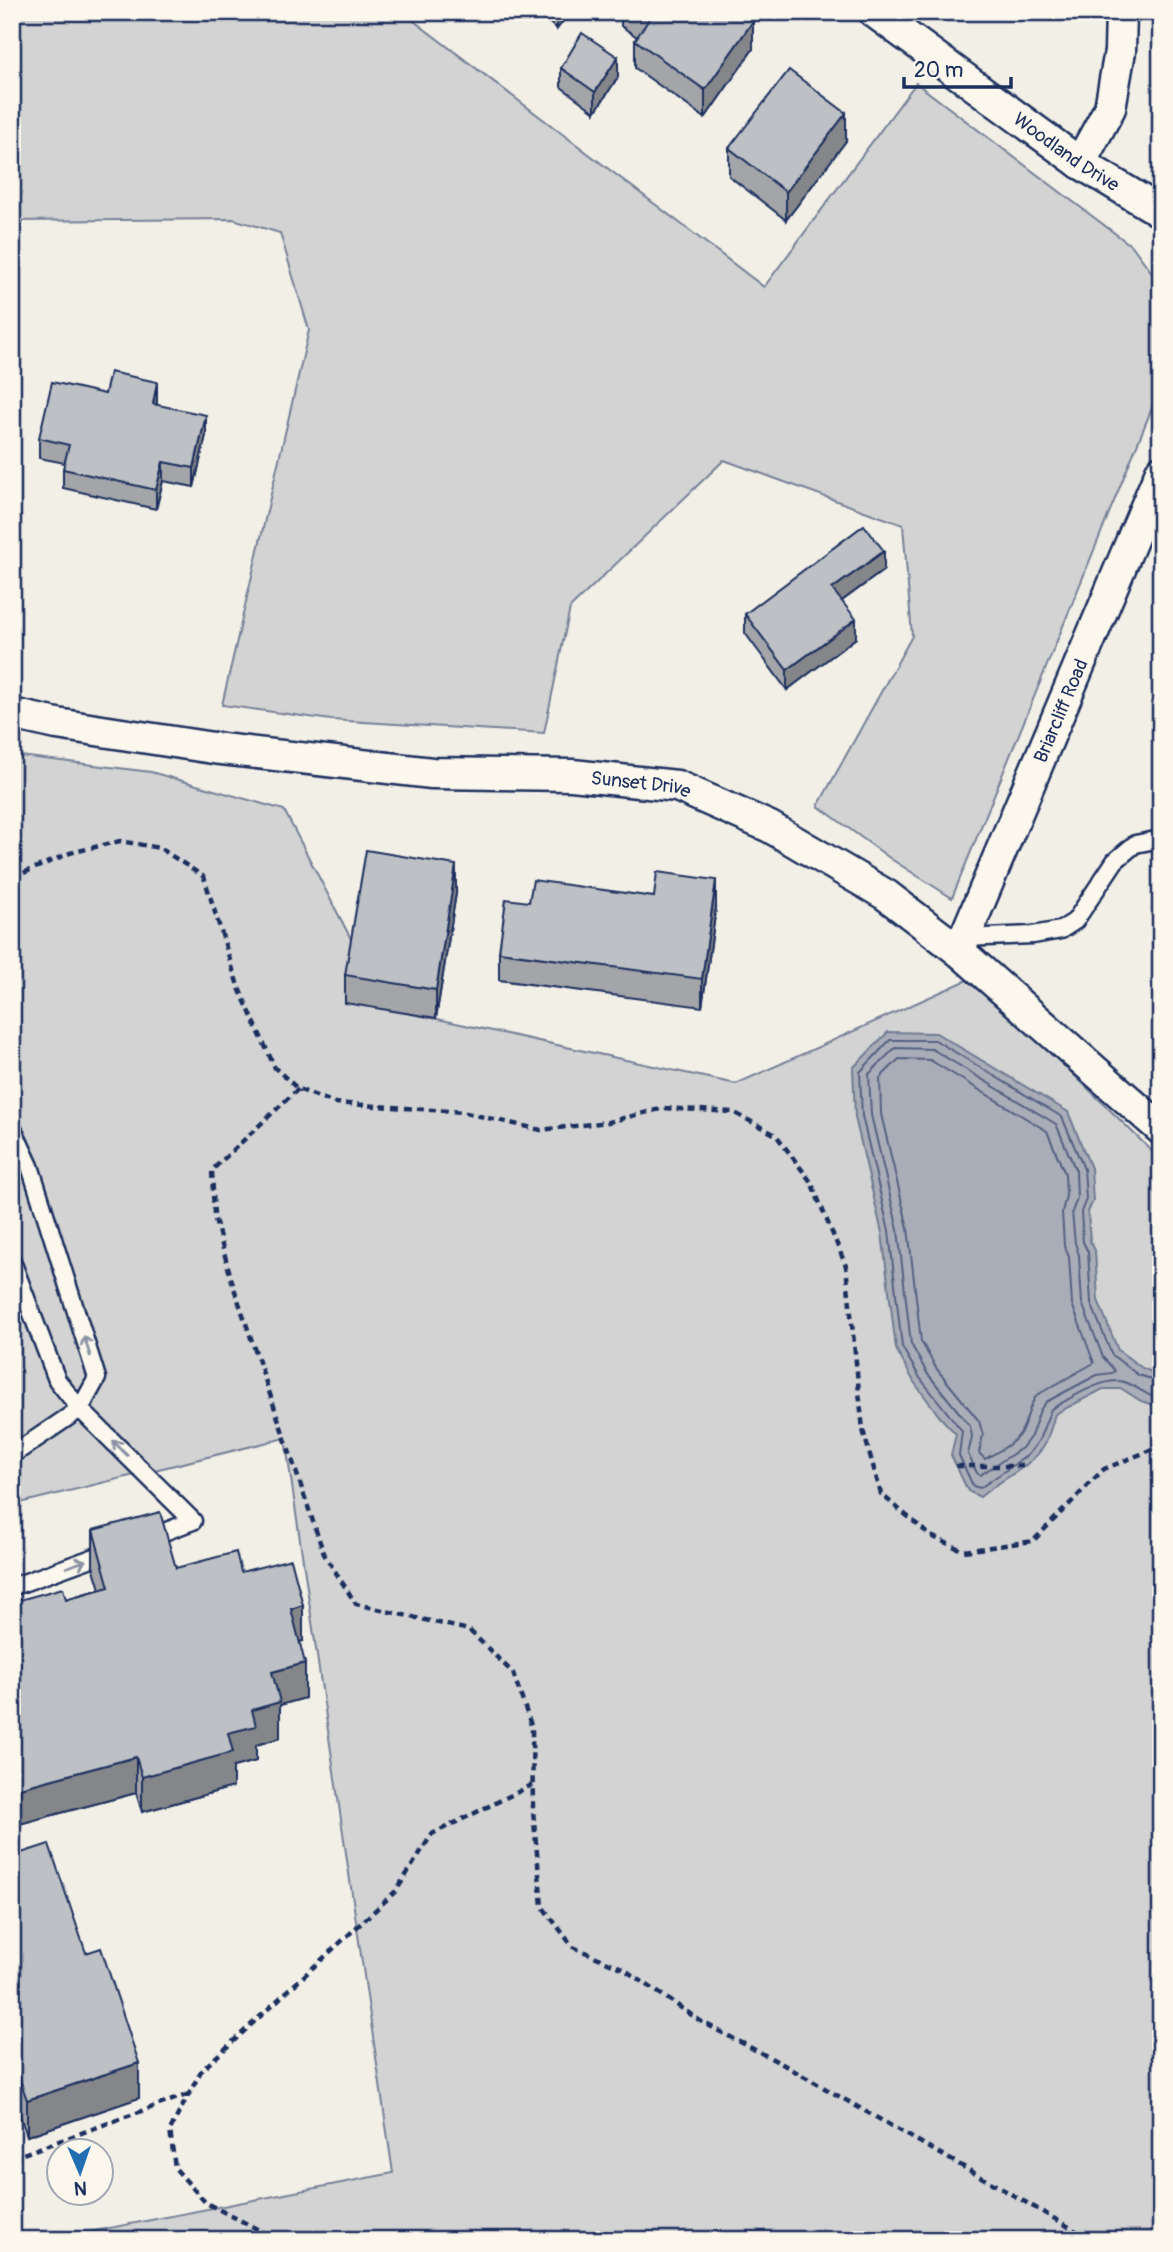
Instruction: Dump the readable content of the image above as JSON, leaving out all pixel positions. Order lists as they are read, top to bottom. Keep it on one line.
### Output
{"streets":{"street":["Woodland Drive","Briarcliff Road","Sunset Drive"]},"crossings":[["Briarcliff Road","Sunset Drive"]],"scale_bar":"20 m","north":"bottom"}
